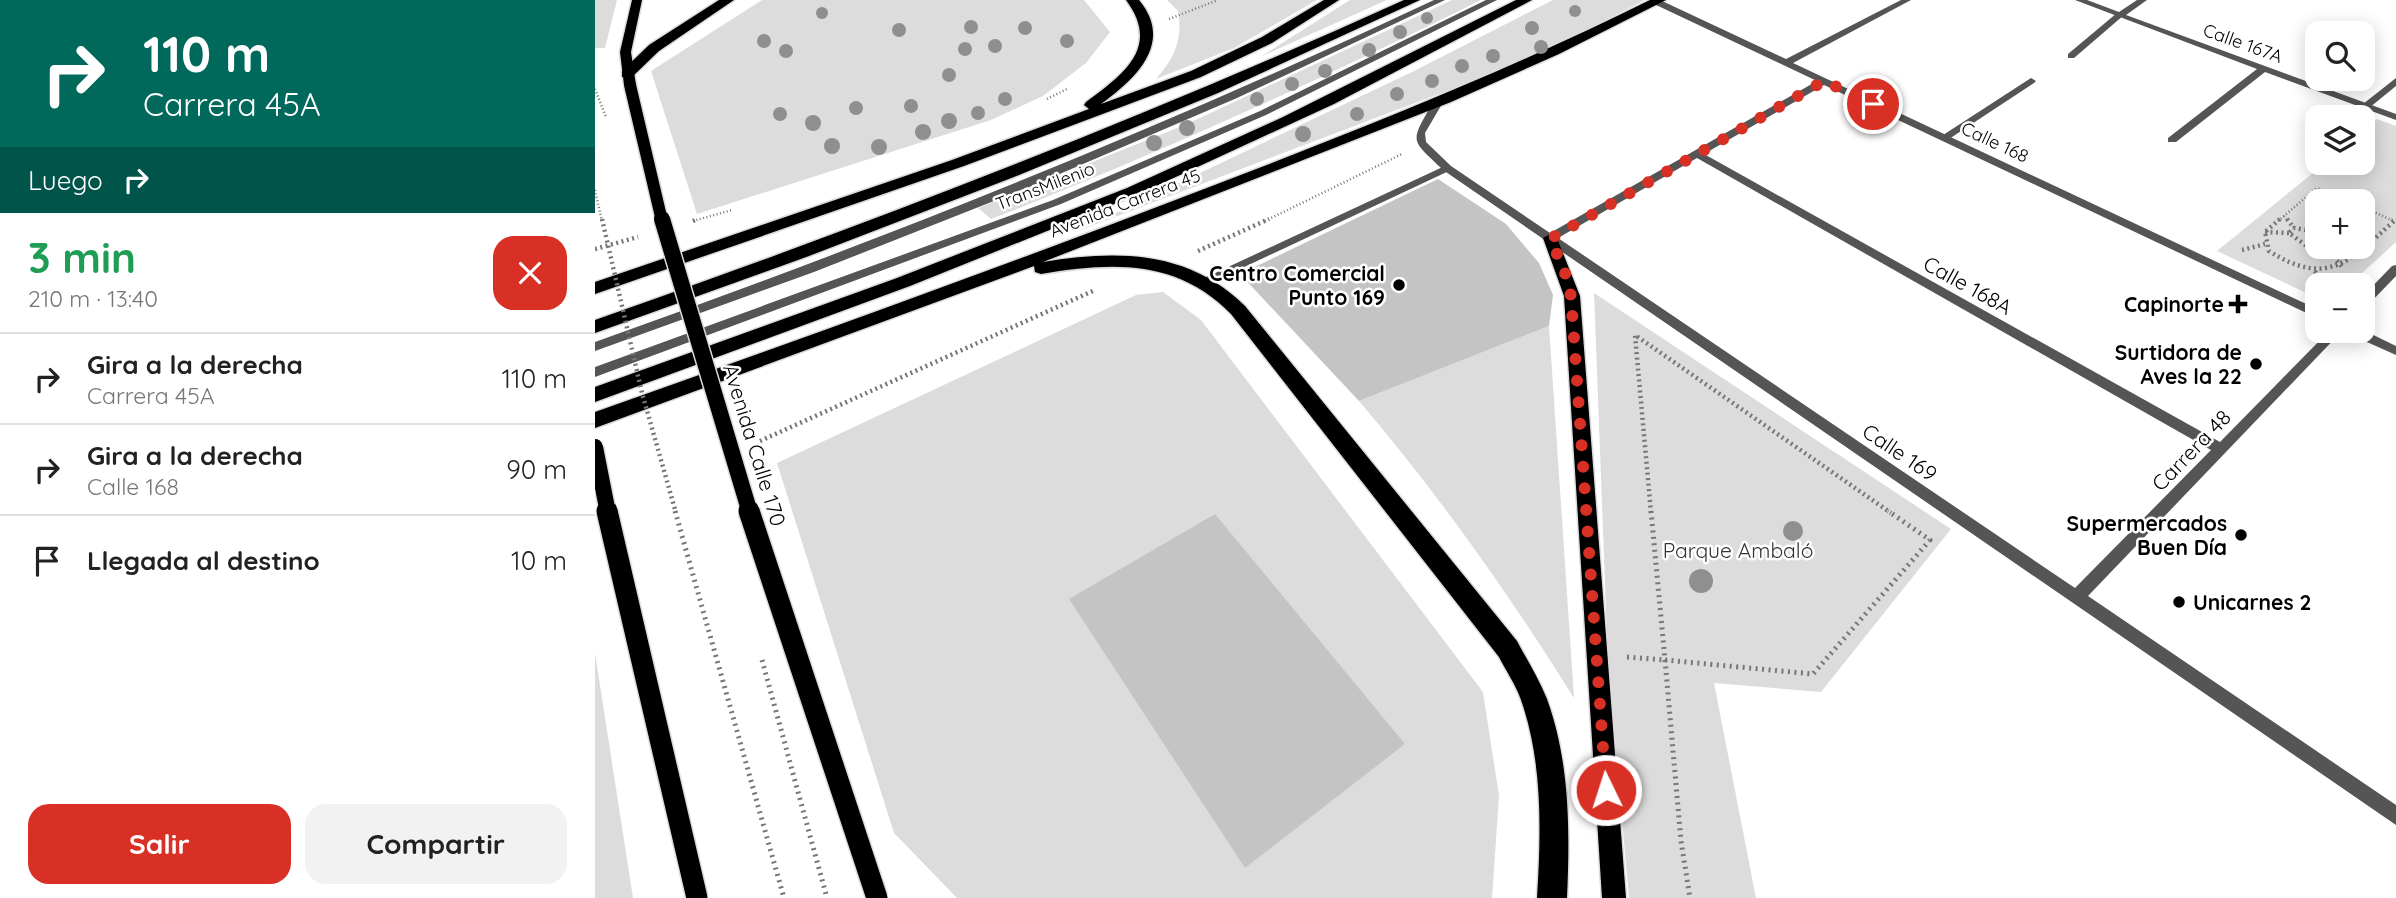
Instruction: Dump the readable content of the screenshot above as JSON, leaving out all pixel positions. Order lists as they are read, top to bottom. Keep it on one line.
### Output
{"streets":{"highway":["Avenida Carrera 45"],"main road":["Avenida Calle 170"],"street":["Calle 167A","Calle 168","TransMilenio","Calle 168A","Carrera 48","Calle 169"]},"crossings":[["Calle 168","Avenida Carrera 45"],["Avenida Carrera 45","Calle 169"],["Calle 168A","Carrera 48"],["Carrera 48","Calle 169"]],"parks":["Parque Ambaló"],"places":{"other":["Centro Comercial Punto 169","Surtidora de Aves la 22","Supermercados Buen Día","Unicarnes 2"],"health":["Capinorte"]},"page":{"turn":["110 m","Carrera 45A"],"map_buttons":["+","−"],"then":"Luego","heading":["3 min","210 m · 13:40"],"list":[{"name":"Gira a la derecha","note":"Carrera 45A","value":"110 m"},{"name":"Gira a la derecha","note":"Calle 168","value":"90 m"},{"name":"Llegada al destino","value":"10 m"}],"buttons":["Salir","Compartir"]}}
